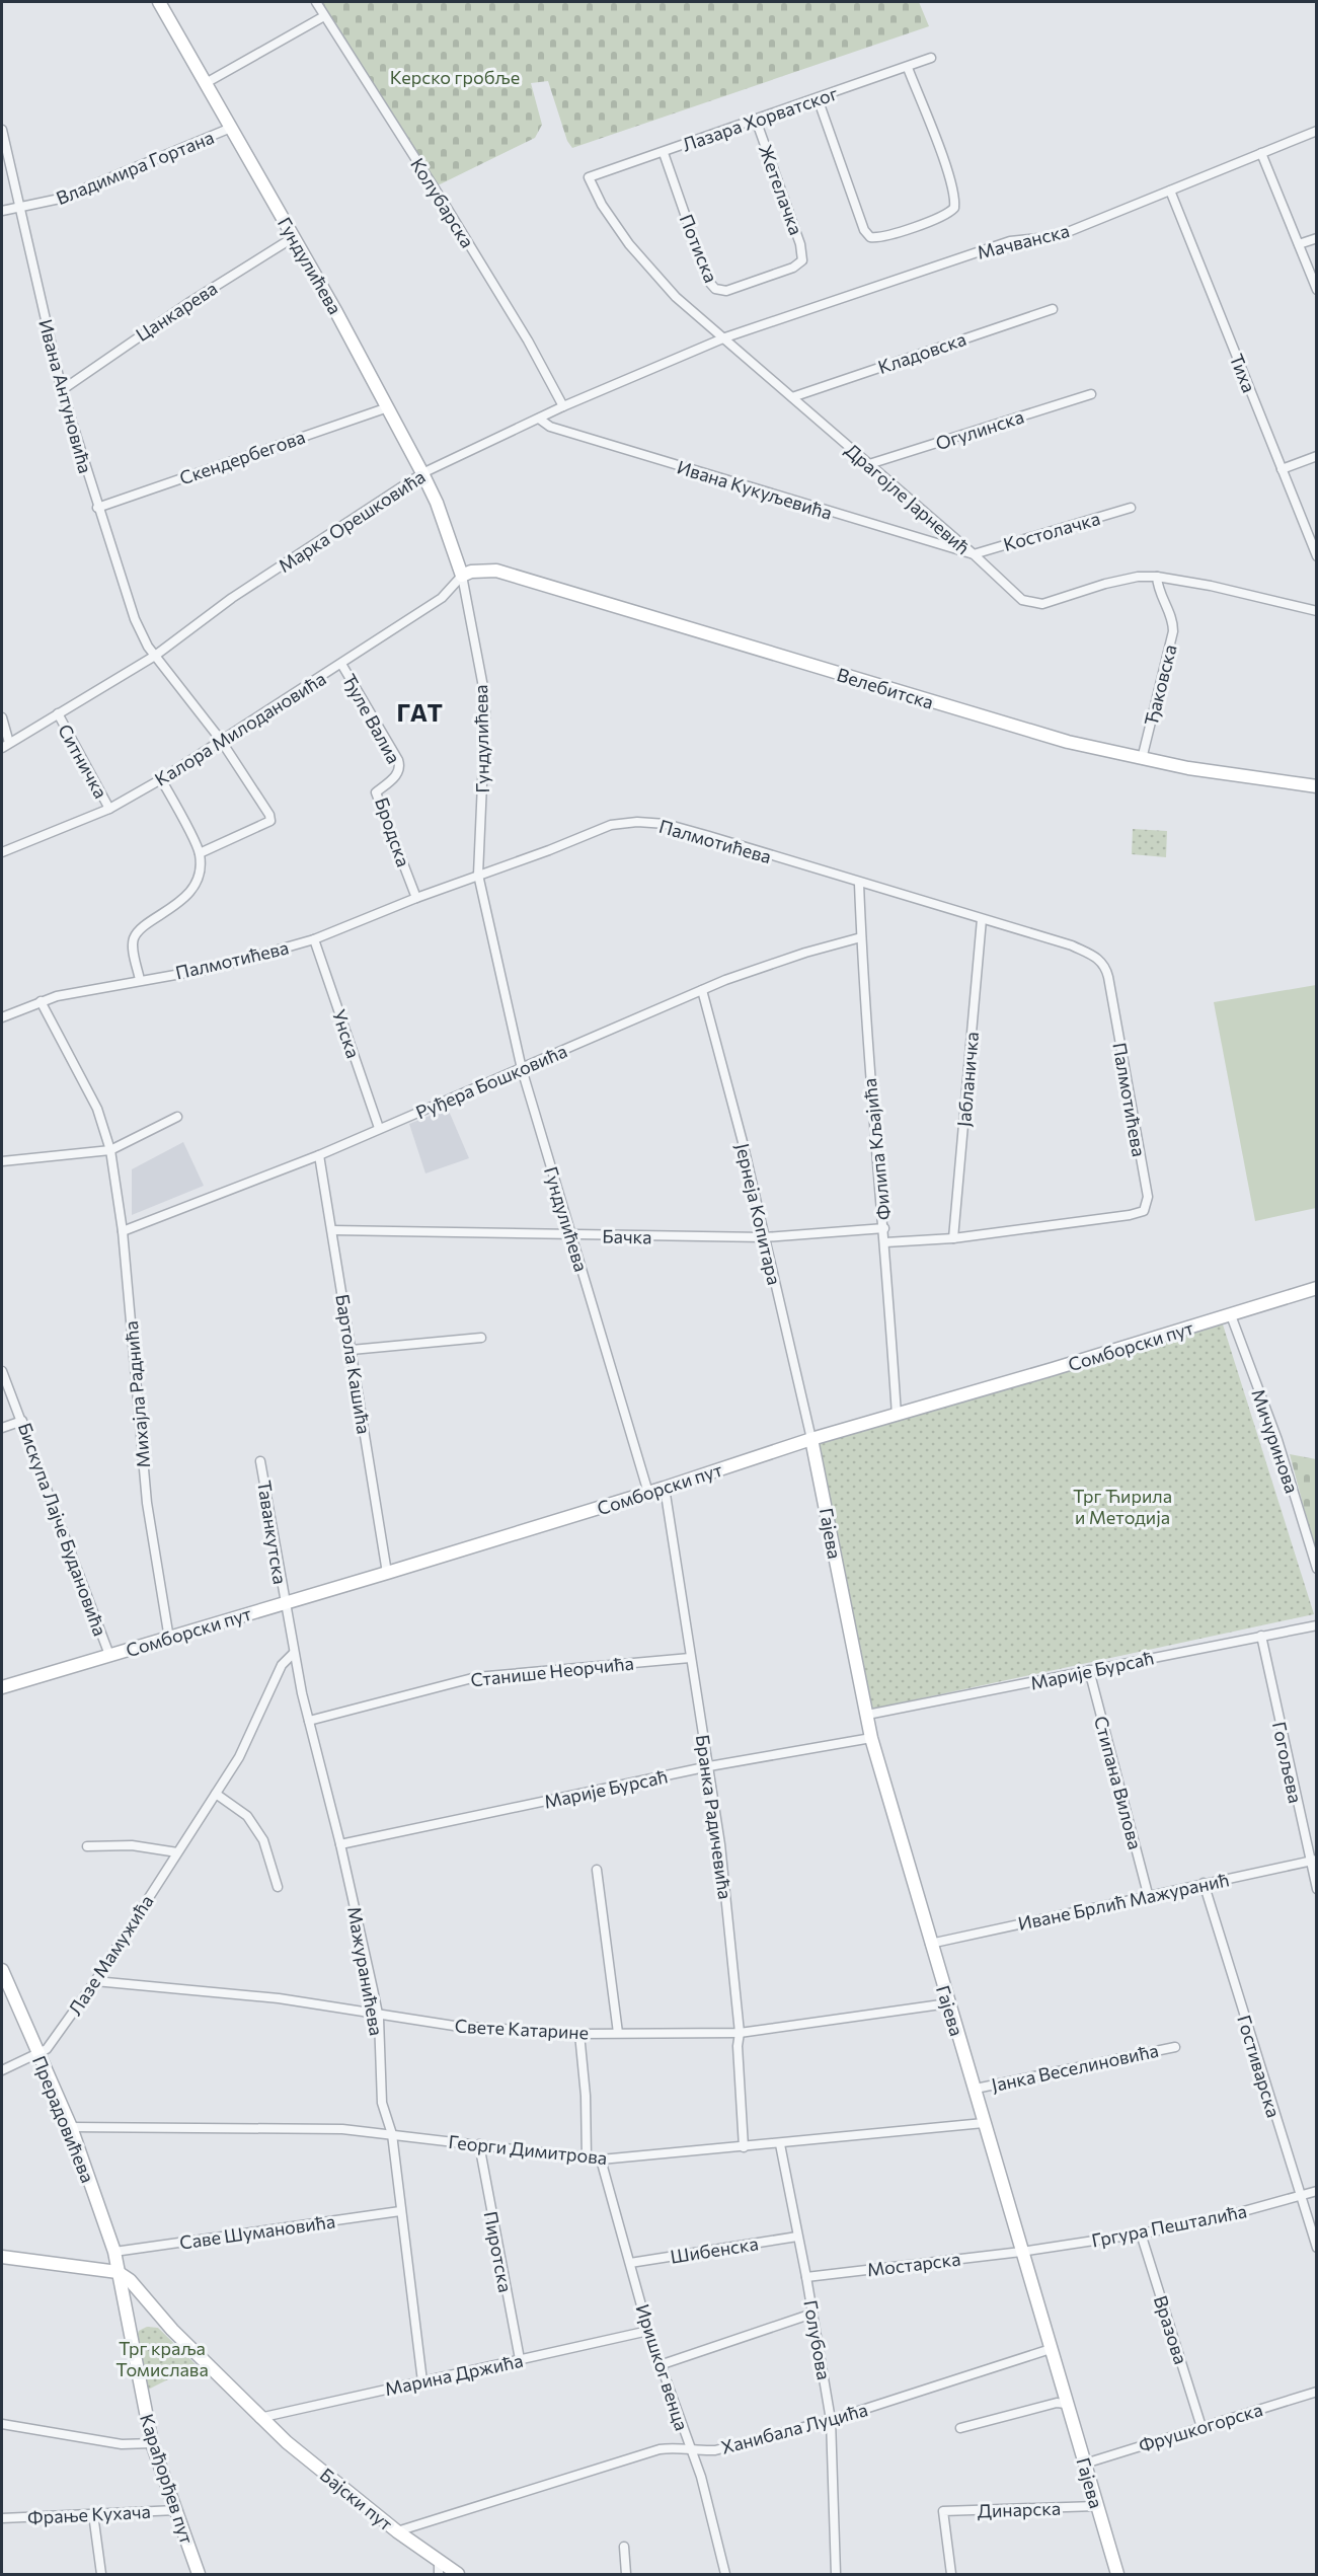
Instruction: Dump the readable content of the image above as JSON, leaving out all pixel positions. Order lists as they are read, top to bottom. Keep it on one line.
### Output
{"streets":{"street":["Лазара Хорватског","Владимира Гортана","Жетелачка","Колубарска","Мачванска","Потиска","Гундулићева","Цанкарева","Кладовска","Тиха","Ивана Антуновића","Огулинска","Скендербегова","Ивана Кукуљевића","Драгојле Јарневић","Марка Орешковића","Костолачка","Ђаковска","Велебитска","Ђуле Валиа","Калора Милодановића","Ситничка","Бродска","Палмотићева","Унска","Јабланичка","Руђера Бошковића","Филипа Кљајића","Јернеја Копитара","Бачка","Сомборски пут","Бартола Кашића","Михајла Раднића","Мичуринова","Бискупа Лајче Будановића","Таванкутска","Гајева","Марије Бурсаћ","Станише Неорчића","Гогољева","Стипана Вилова","Бранка Радичевића","Иване Брлић Мажуранић","Лазе Мамужића","Мажуранићева","Свете Катарине","Гостиварска","Јанка Веселиновића","Прерадовићева","Георги Димитрова","Гргура Пешталића","Саве Шумановића","Шибенска","Пиротска","Мостарска","Вразова","Голубова","Иришког венца","Марина Држића","Фрушкогорска","Ханибала Луцића","Карађорђев пут","Бајски пут","Динарска","Фрање Кухача"]},"crossings":[["Лазара Хорватског","Жетелачка"],["Лазара Хорватског","Потиска"],["Лазара Хорватског","Драгојле Јарневић"],["Владимира Гортана","Гундулићева"],["Владимира Гортана","Ивана Антуновића"],["Жетелачка","Потиска"],["Колубарска","Марка Орешковића"],["Мачванска","Тиха"],["Мачванска","Драгојле Јарневић"],["Мачванска","Марка Орешковића"],["Гундулићева","Цанкарева"],["Гундулићева","Скендербегова"],["Гундулићева","Марка Орешковића"],["Гундулићева","Велебитска"],["Гундулићева","Калора Милодановића"],["Гундулићева","Палмотићева"],["Гундулићева","Руђера Бошковића"],["Гундулићева","Бачка"],["Гундулићева","Сомборски пут"],["Цанкарева","Ивана Антуновића"],["Кладовска","Драгојле Јарневић"],["Ивана Антуновића","Скендербегова"],["Ивана Антуновића","Марка Орешковића"],["Ивана Антуновића","Калора Милодановића"],["Огулинска","Драгојле Јарневић"],["Ивана Кукуљевића","Драгојле Јарневић"],["Ивана Кукуљевића","Марка Орешковића"],["Ивана Кукуљевића","Костолачка"],["Драгојле Јарневић","Марка Орешковића"],["Драгојле Јарневић","Костолачка"],["Драгојле Јарневић","Ђаковска"],["Марка Орешковића","Ситничка"],["Ђаковска","Велебитска"],["Велебитска","Калора Милодановића"],["Ђуле Валиа","Калора Милодановића"],["Ђуле Валиа","Бродска"],["Калора Милодановића","Ситничка"],["Бродска","Палмотићева"],["Палмотићева","Унска"],["Палмотићева","Јабланичка"],["Палмотићева","Филипа Кљајића"],["Палмотићева","Михајла Раднића"],["Унска","Руђера Бошковића"],["Руђера Бошковића","Филипа Кљајића"],["Руђера Бошковића","Јернеја Копитара"],["Руђера Бошковића","Бартола Кашића"],["Руђера Бошковића","Михајла Раднића"],["Филипа Кљајића","Бачка"],["Филипа Кљајића","Сомборски пут"],["Јернеја Копитара","Бачка"],["Јернеја Копитара","Сомборски пут"],["Јернеја Копитара","Гајева"],["Бачка","Бартола Кашића"],["Сомборски пут","Бартола Кашића"],["Сомборски пут","Михајла Раднића"],["Сомборски пут","Мичуринова"],["Сомборски пут","Бискупа Лајче Будановића"],["Сомборски пут","Таванкутска"],["Сомборски пут","Гајева"],["Сомборски пут","Бранка Радичевића"],["Сомборски пут","Мажуранићева"],["Таванкутска","Мажуранићева"],["Гајева","Марије Бурсаћ"],["Гајева","Иване Брлић Мажуранић"],["Гајева","Свете Катарине"],["Гајева","Јанка Веселиновића"],["Гајева","Георги Димитрова"],["Гајева","Гргура Пешталића"],["Гајева","Мостарска"],["Гајева","Фрушкогорска"],["Гајева","Ханибала Луцића"],["Гајева","Динарска"],["Марије Бурсаћ","Гогољева"],["Марије Бурсаћ","Стипана Вилова"],["Марије Бурсаћ","Бранка Радичевића"],["Марије Бурсаћ","Мажуранићева"],["Станише Неорчића","Бранка Радичевића"],["Станише Неорчића","Мажуранићева"],["Гогољева","Иване Брлић Мажуранић"],["Стипана Вилова","Иване Брлић Мажуранић"],["Бранка Радичевића","Свете Катарине"],["Бранка Радичевића","Георги Димитрова"],["Иване Брлић Мажуранић","Гостиварска"],["Лазе Мамужића","Мажуранићева"],["Лазе Мамужића","Свете Катарине"],["Лазе Мамужића","Прерадовићева"],["Мажуранићева","Свете Катарине"],["Мажуранићева","Георги Димитрова"],["Мажуранићева","Саве Шумановића"],["Мажуранићева","Марина Држића"],["Гостиварска","Гргура Пешталића"],["Прерадовићева","Георги Димитрова"],["Прерадовићева","Саве Шумановића"],["Прерадовићева","Карађорђев пут"],["Георги Димитрова","Пиротска"],["Георги Димитрова","Голубова"],["Георги Димитрова","Иришког венца"],["Гргура Пешталића","Мостарска"],["Гргура Пешталића","Вразова"],["Шибенска","Голубова"],["Шибенска","Иришког венца"],["Пиротска","Марина Држића"],["Мостарска","Голубова"],["Вразова","Фрушкогорска"],["Голубова","Ханибала Луцића"],["Иришког венца","Марина Држића"],["Иришког венца","Ханибала Луцића"],["Марина Држића","Бајски пут"],["Ханибала Луцића","Бајски пут"],["Карађорђев пут","Фрање Кухача"]],"districts":["ГАТ"],"parks":["Керско гробље","Трг Ћирила и Методија","Трг краља Томислава"]}
